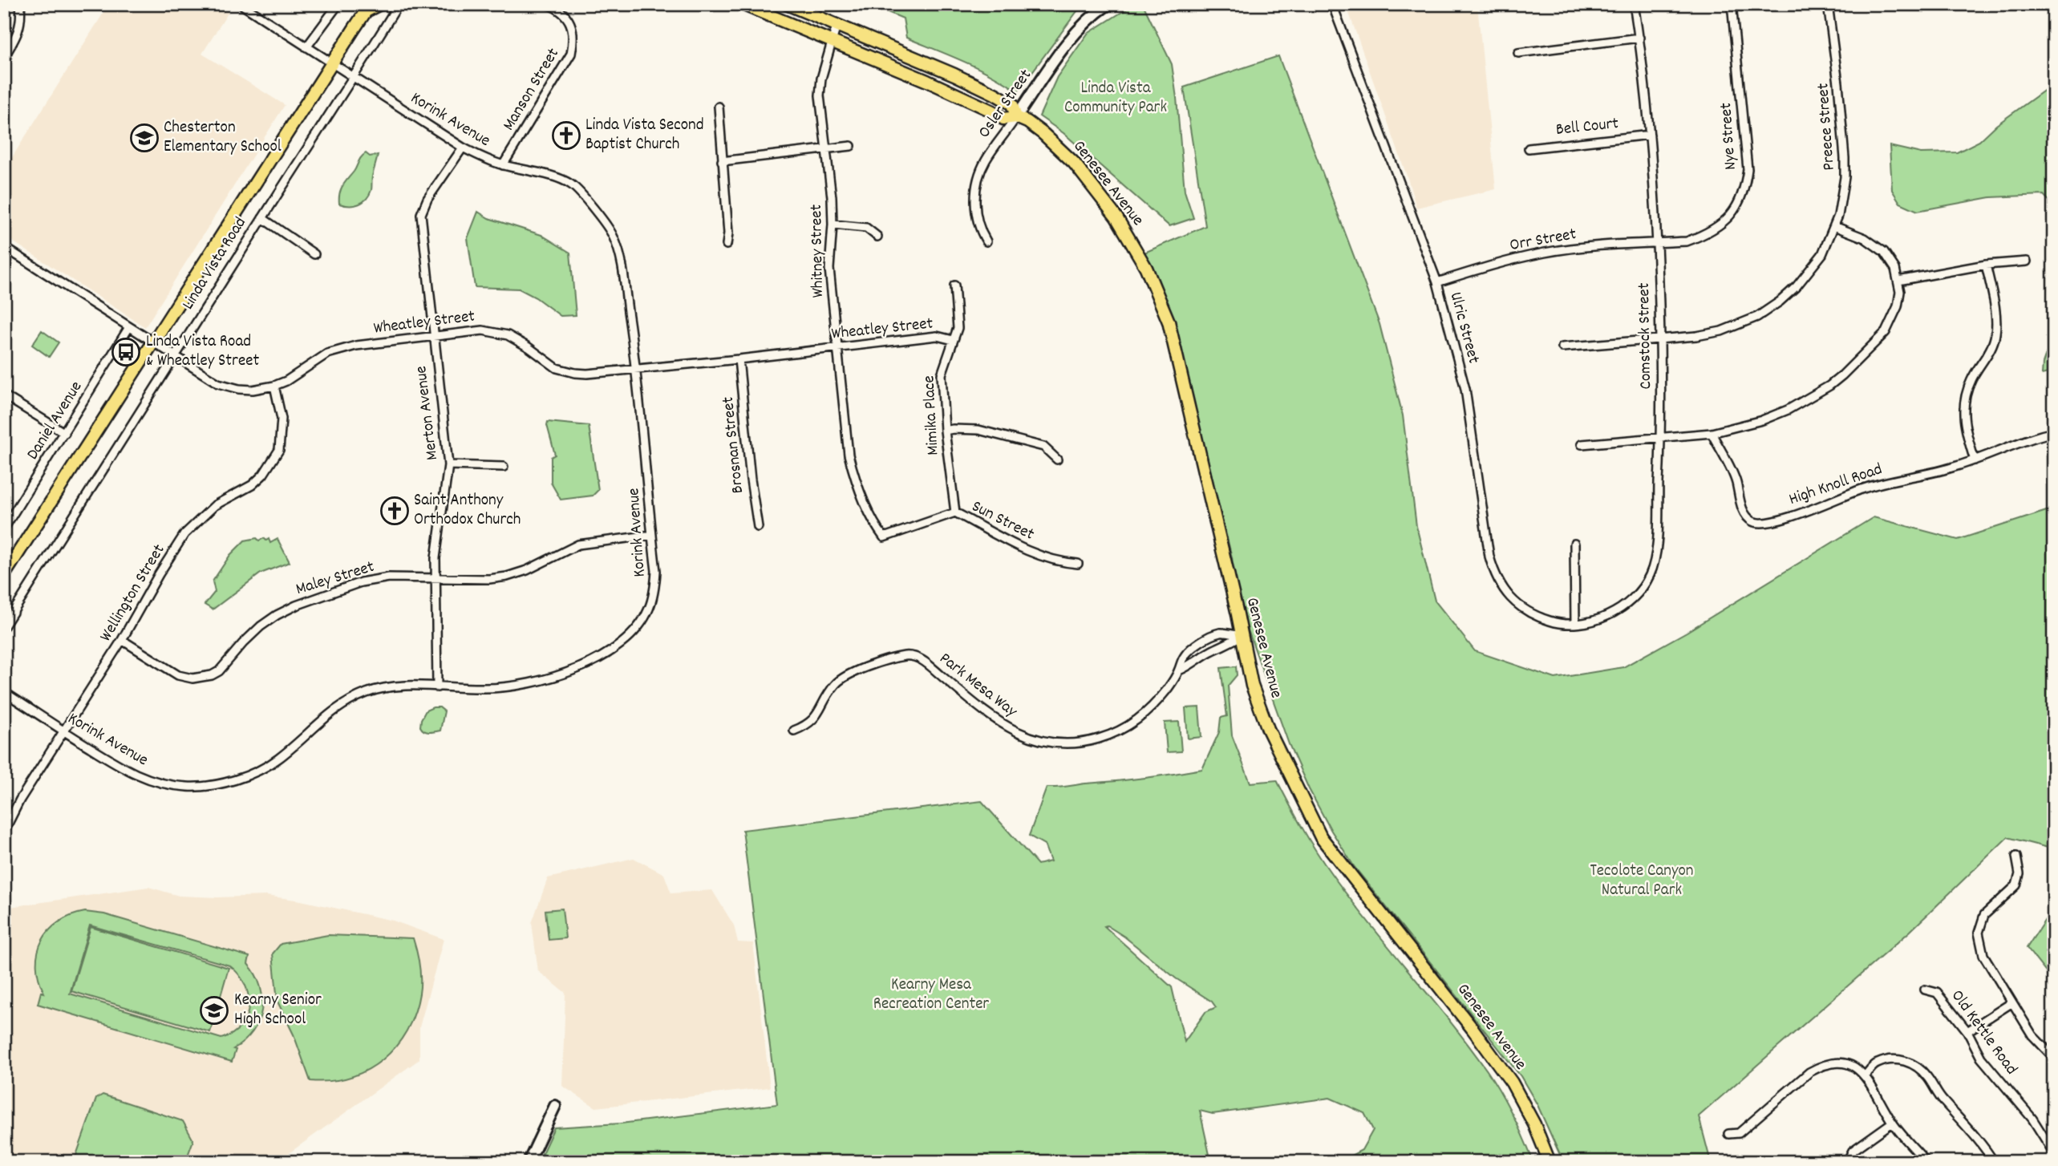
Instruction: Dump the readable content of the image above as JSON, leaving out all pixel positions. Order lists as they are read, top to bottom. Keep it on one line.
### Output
{"streets":{"main road":["Genesee Avenue","Linda Vista Road"],"street":["Manson Street","Osler Street","Korink Avenue","Preece Street","Bell Court","Nye Street","Orr Street","Whitney Street","Wheatley Street","Ulric Street","Comstock Street","Merton Avenue","Mimika Place","Daniel Avenue","Brosnan Street","High Knoll Road","Sun Street","Maley Street","Wellington Street","Park Mesa Way","Old Kettle Road"]},"crossings":[["Manson Street","Korink Avenue"],["Osler Street","Genesee Avenue"],["Korink Avenue","Linda Vista Road"],["Korink Avenue","Wheatley Street"],["Korink Avenue","Merton Avenue"],["Korink Avenue","Maley Street"],["Korink Avenue","Wellington Street"],["Preece Street","Comstock Street"],["Bell Court","Comstock Street"],["Nye Street","Orr Street"],["Nye Street","Comstock Street"],["Genesee Avenue","Whitney Street"],["Genesee Avenue","Park Mesa Way"],["Orr Street","Ulric Street"],["Orr Street","Comstock Street"],["Whitney Street","Wheatley Street"],["Whitney Street","Sun Street"],["Linda Vista Road","Wheatley Street"],["Wheatley Street","Merton Avenue"],["Wheatley Street","Mimika Place"],["Wheatley Street","Daniel Avenue"],["Wheatley Street","Brosnan Street"],["Wheatley Street","Wellington Street"],["Ulric Street","Comstock Street"],["Merton Avenue","Maley Street"],["Mimika Place","Sun Street"],["Maley Street","Wellington Street"]],"parks":["Linda Vista Community Park","Tecolote Canyon Natural Park","Kearny Mesa Recreation Center"],"places":{"church":["Linda Vista Second Baptist Church","Saint Anthony Orthodox Church"],"school or university":["Chesterton Elementary School","Kearny Senior High School"],"bus stop":["Linda Vista Road & Wheatley Street"]}}
